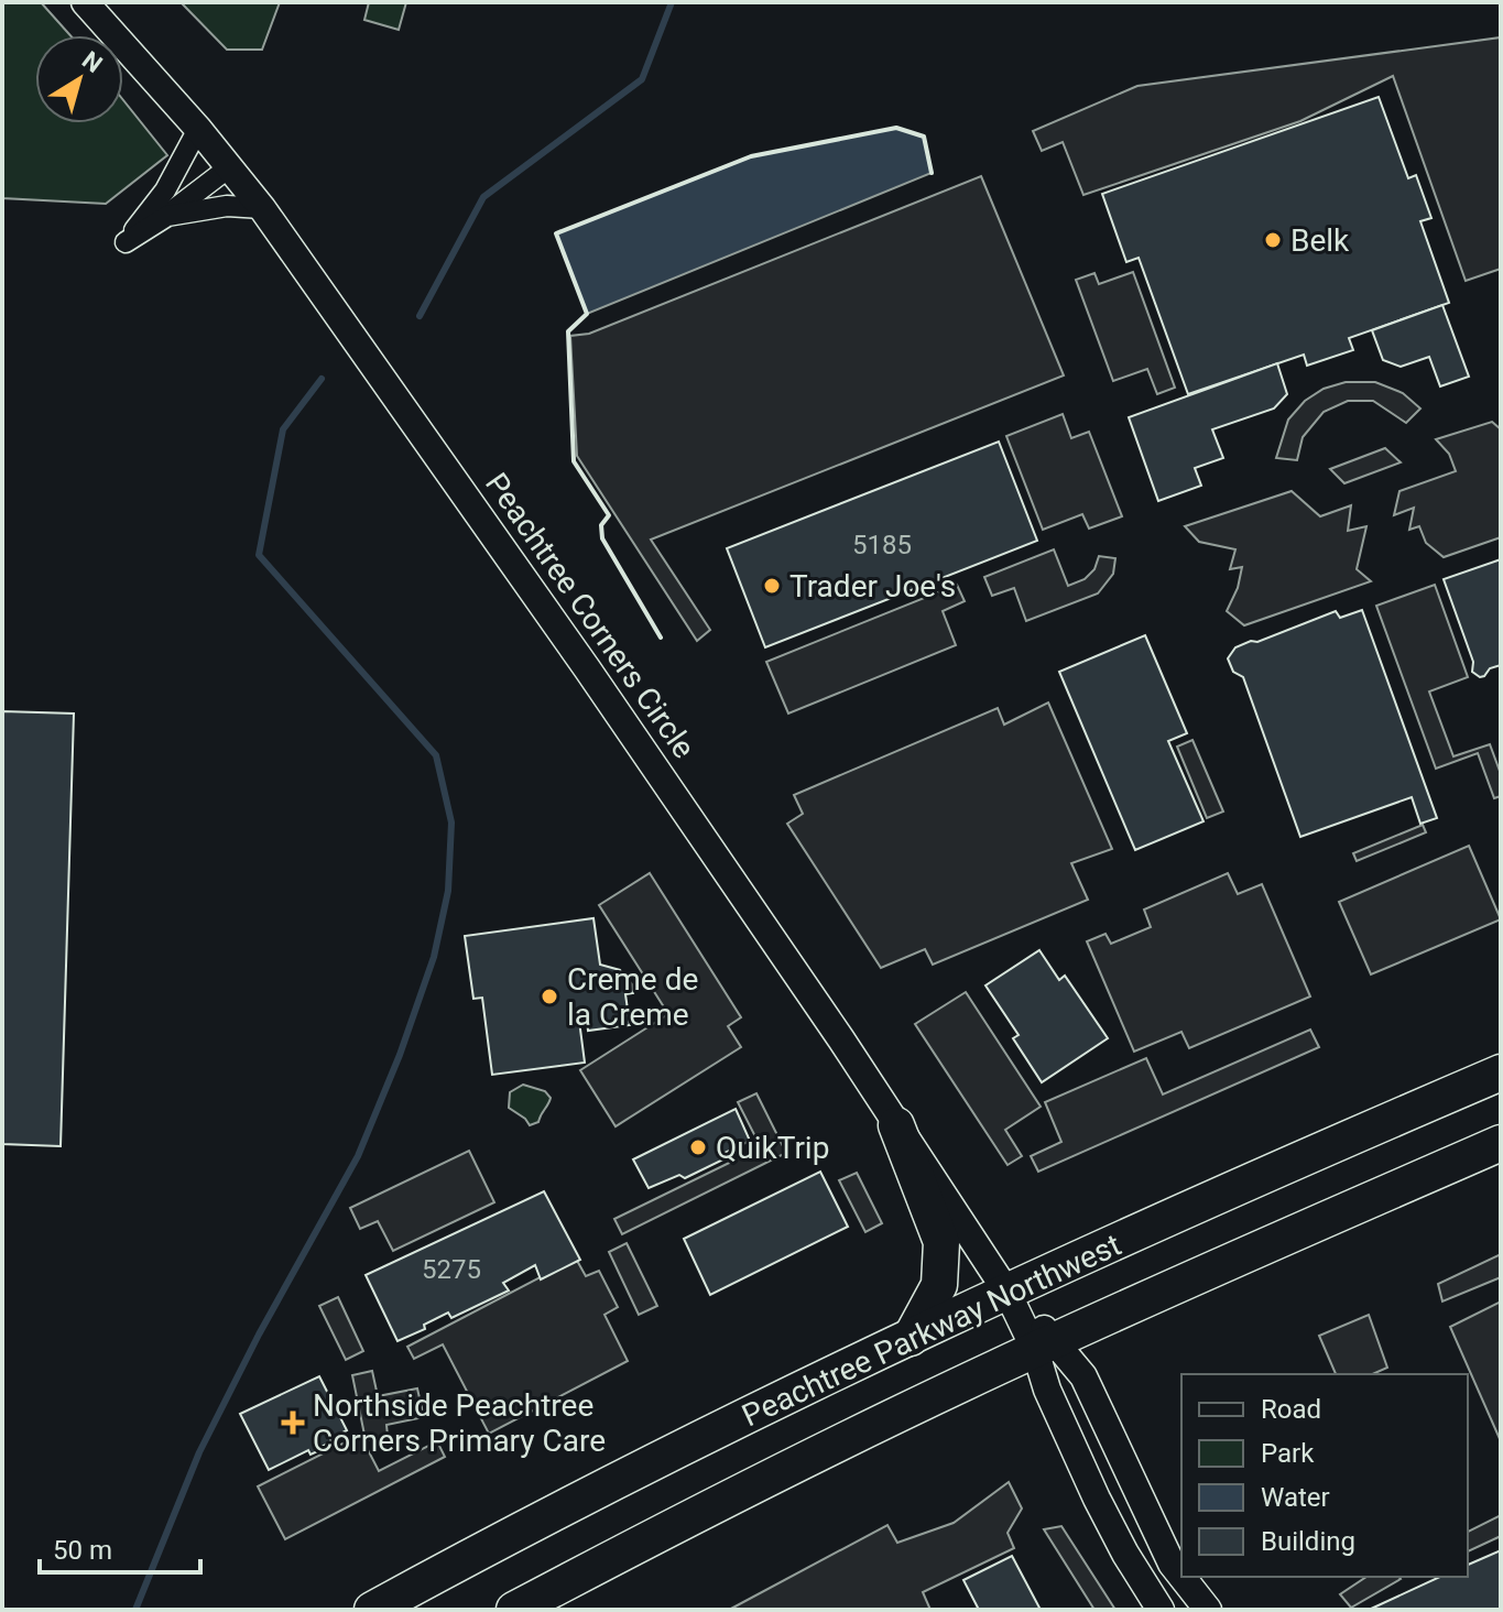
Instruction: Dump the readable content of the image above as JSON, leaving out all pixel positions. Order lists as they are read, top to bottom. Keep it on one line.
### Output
{"streets":{"highway":["Peachtree Parkway Northwest"],"street":["Peachtree Corners Circle"]},"crossings":[["Peachtree Corners Circle","Peachtree Parkway Northwest"]],"places":{"other":["Belk","Trader Joe's","Creme de la Creme","QuikTrip"],"health":["Northside Peachtree Corners Primary Care"]},"house_numbers":["5185","5275"],"legend":["Road","Park","Water","Building"],"scale_bar":"50 m","north":"top right"}
